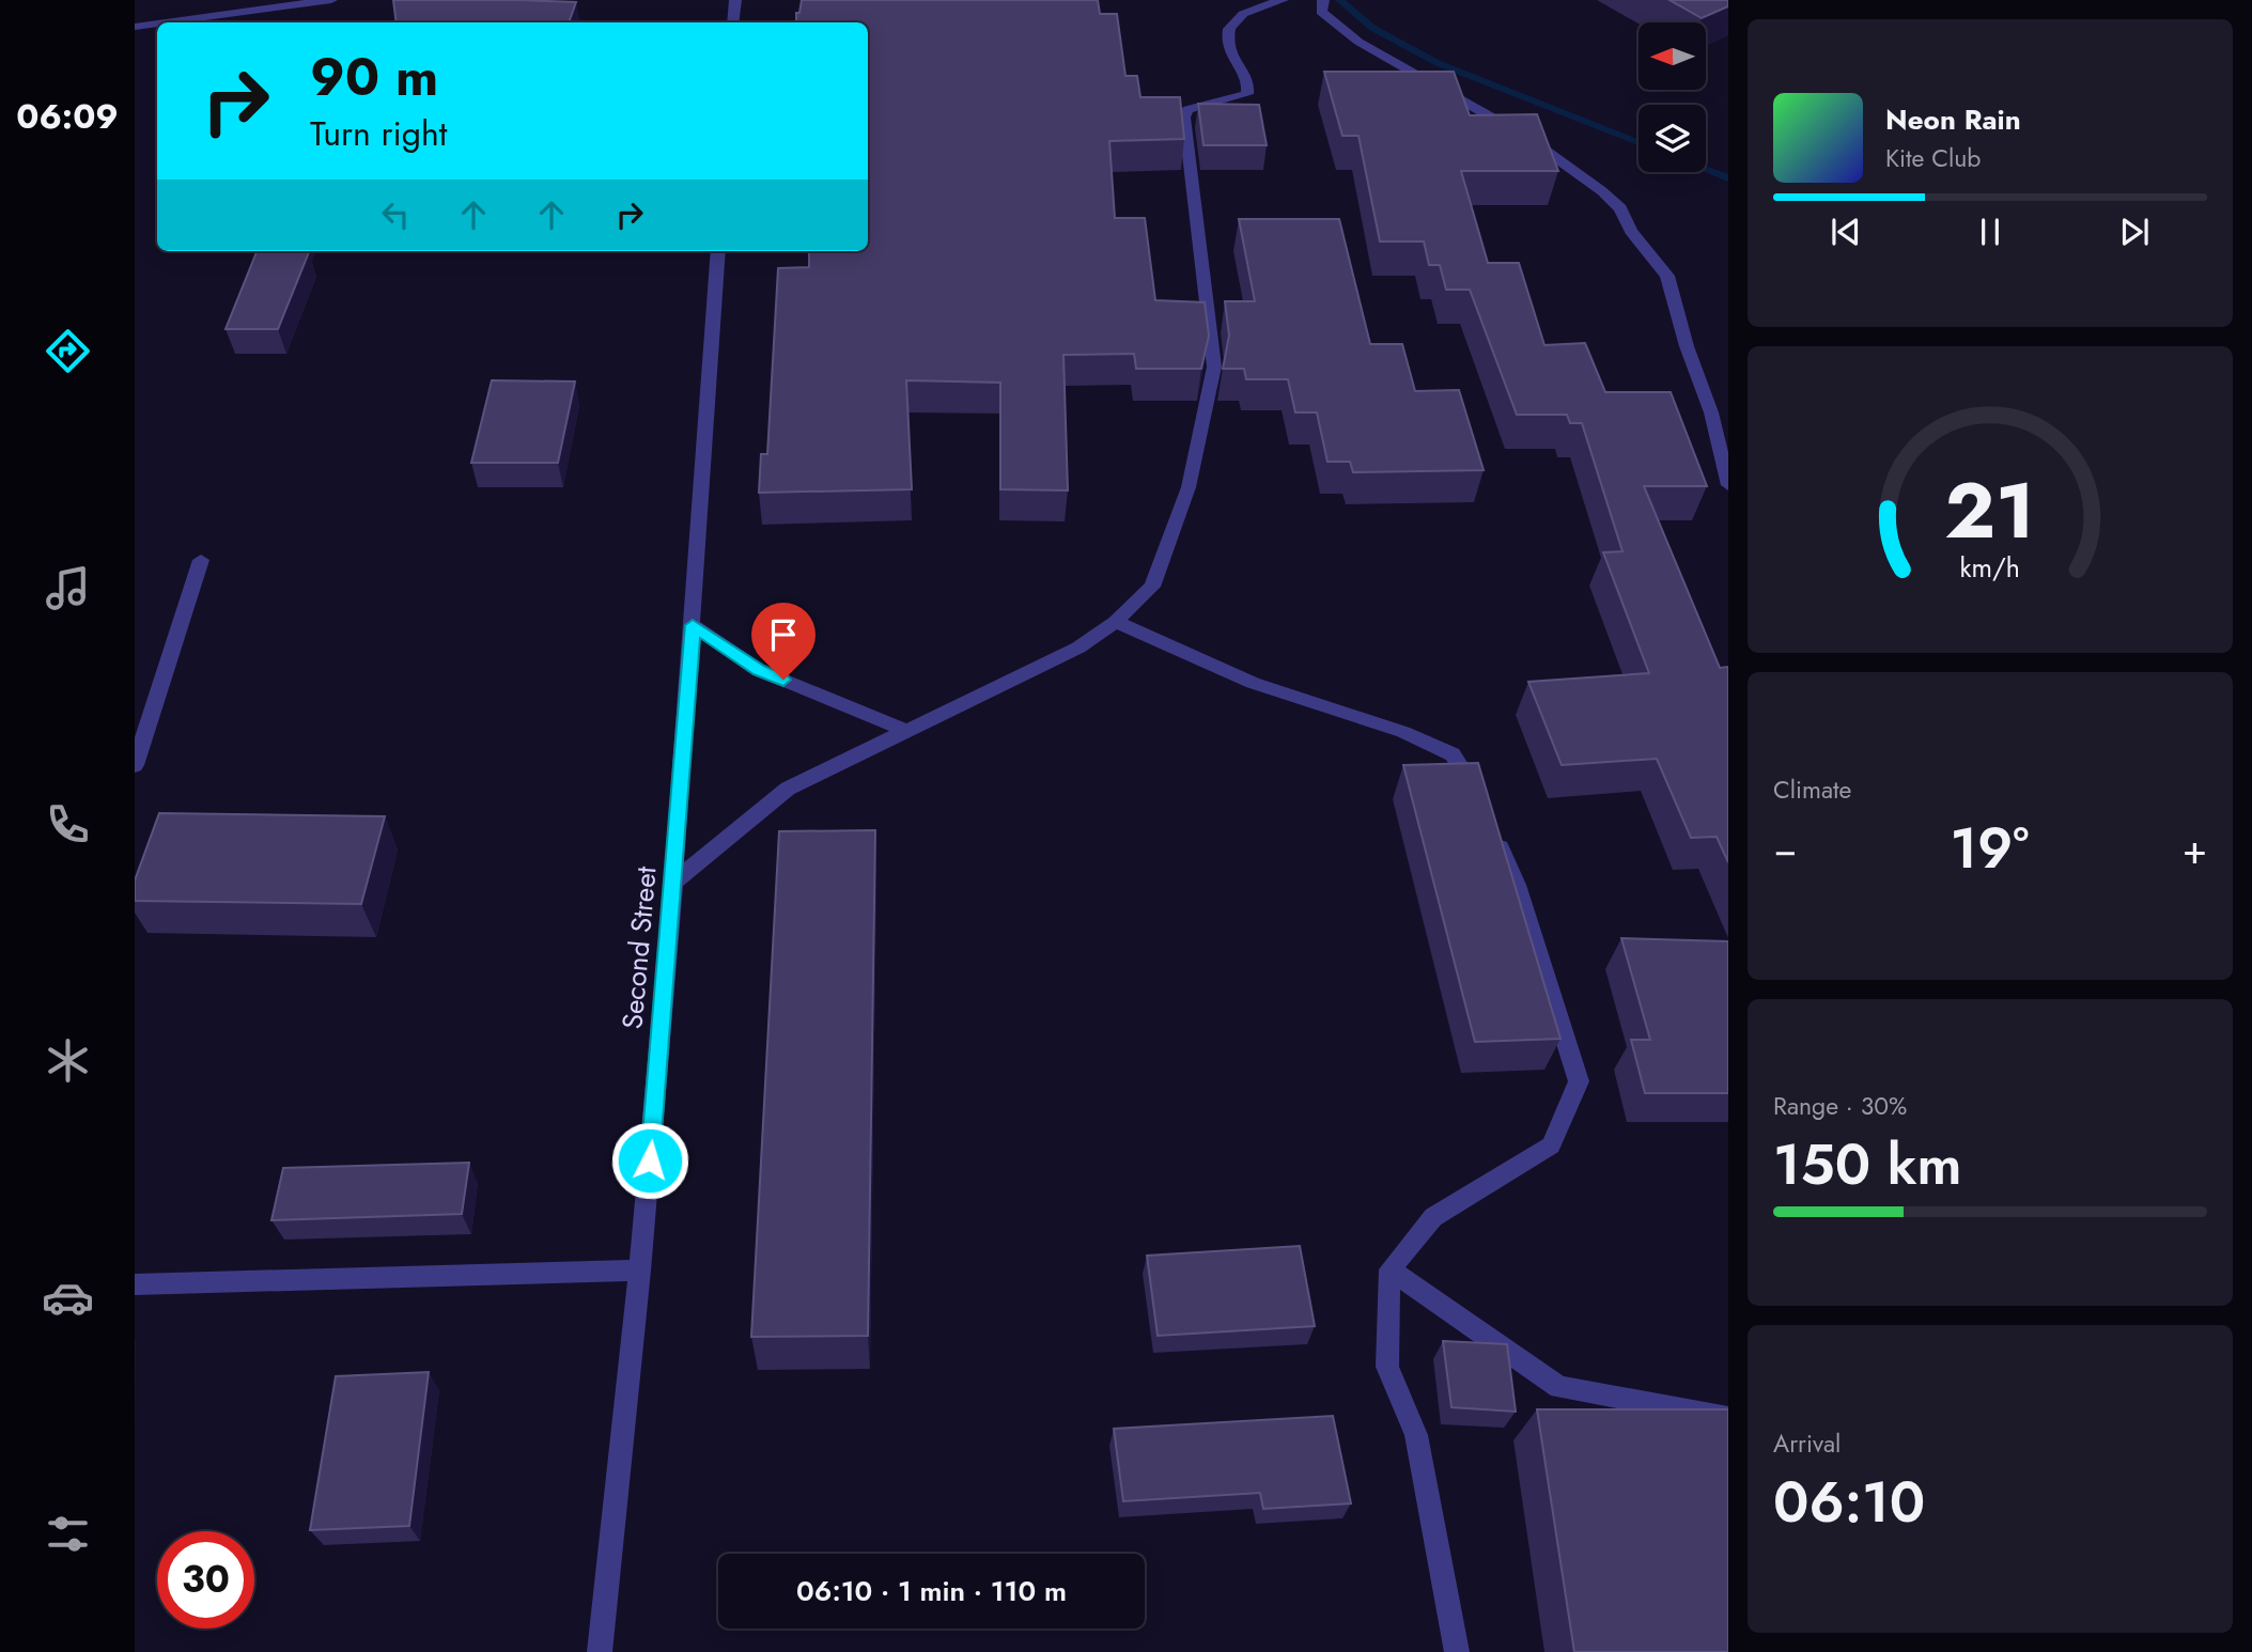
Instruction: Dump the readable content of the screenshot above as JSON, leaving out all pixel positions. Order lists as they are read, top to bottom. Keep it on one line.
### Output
{"streets":{"street":["Second Street"]},"north":"left","page":{"tabs":"06:09","turn":["90 m","Turn right"],"song":["Neon Rain","Kite Club"],"tile":["Climate",["Range · 30%","150 km"],["Arrival","06:10"]],"heat":["−","19°","+"],"limit":"30","trip":"06:10 · 1 min · 110 m","gauge":["21","km/h"]}}
